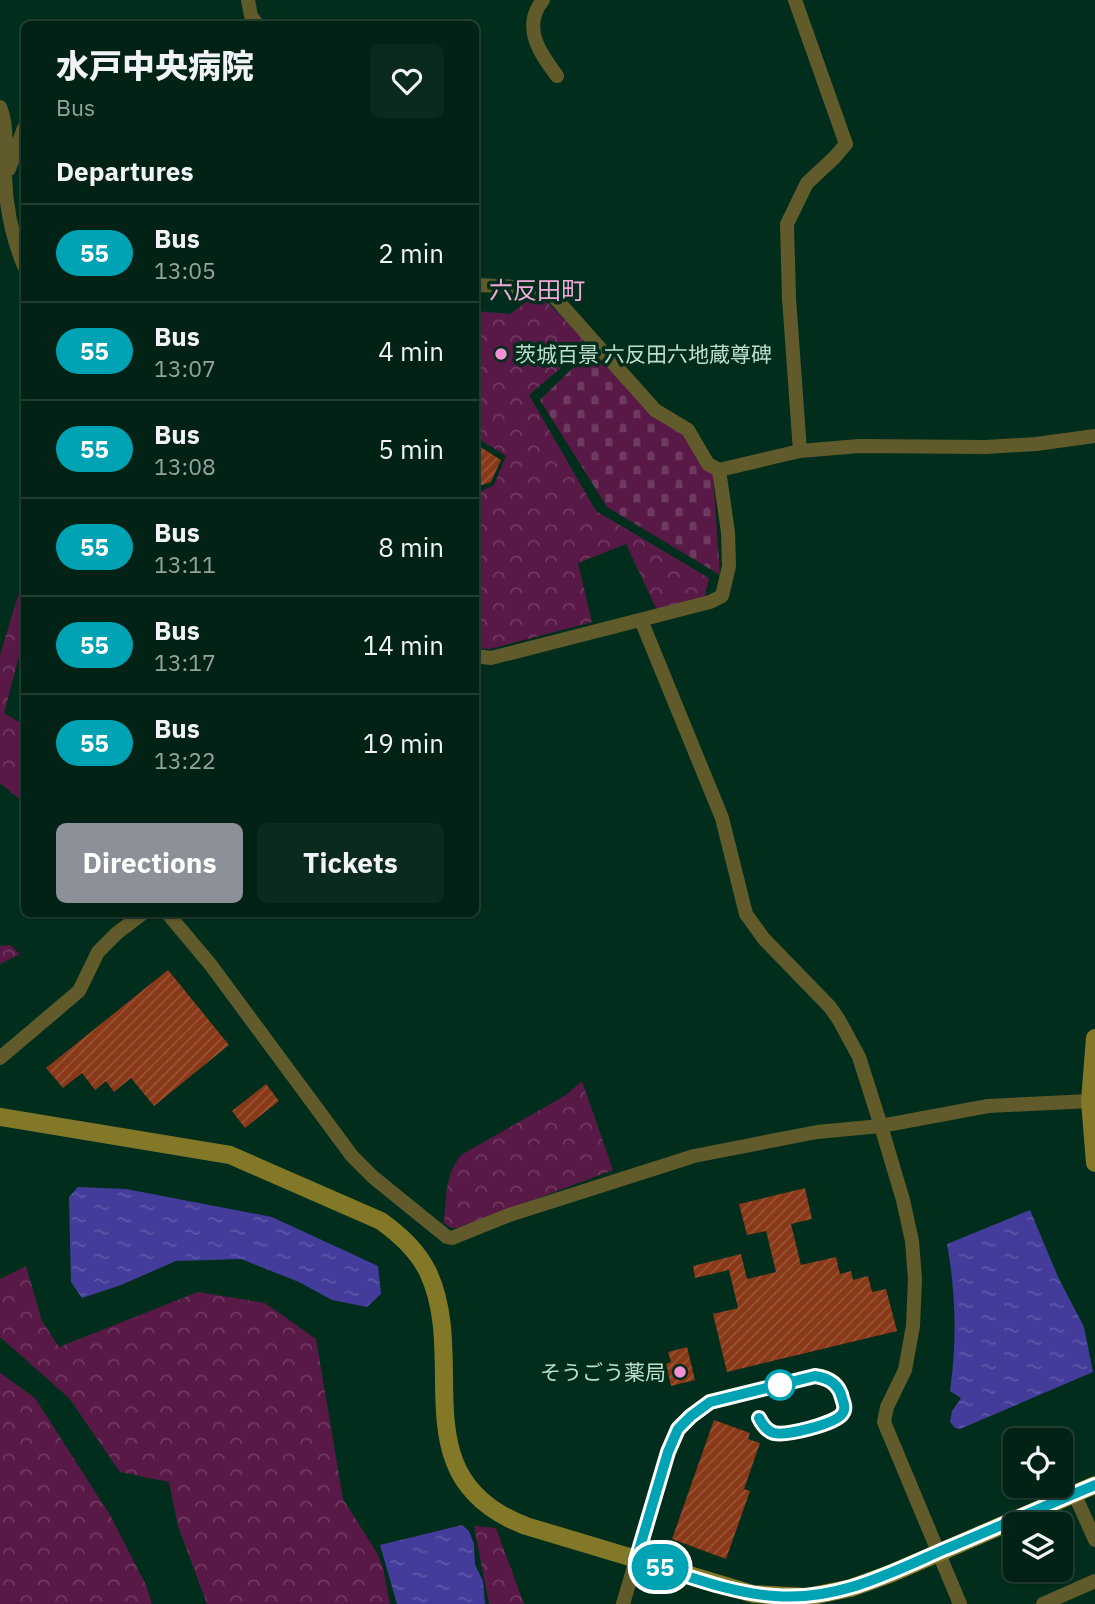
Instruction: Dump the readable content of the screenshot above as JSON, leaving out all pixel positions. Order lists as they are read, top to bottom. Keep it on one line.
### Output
{"districts":["六反田町"],"places":["茨城百景 六反田六地蔵尊碑","そうごう薬局"],"lines":["bus line 55"],"page":{"on_map":"55","heading":[["水戸中央病院","Bus"],"Departures"],"list":[{"mark":"55","name":"Bus","note":"13:05","value":"2 min"},{"mark":"55","name":"Bus","note":"13:07","value":"4 min"},{"mark":"55","name":"Bus","note":"13:08","value":"5 min"},{"mark":"55","name":"Bus","note":"13:11","value":"8 min"},{"mark":"55","name":"Bus","note":"13:17","value":"14 min"},{"mark":"55","name":"Bus","note":"13:22","value":"19 min"}],"buttons":["Directions","Tickets"]}}
